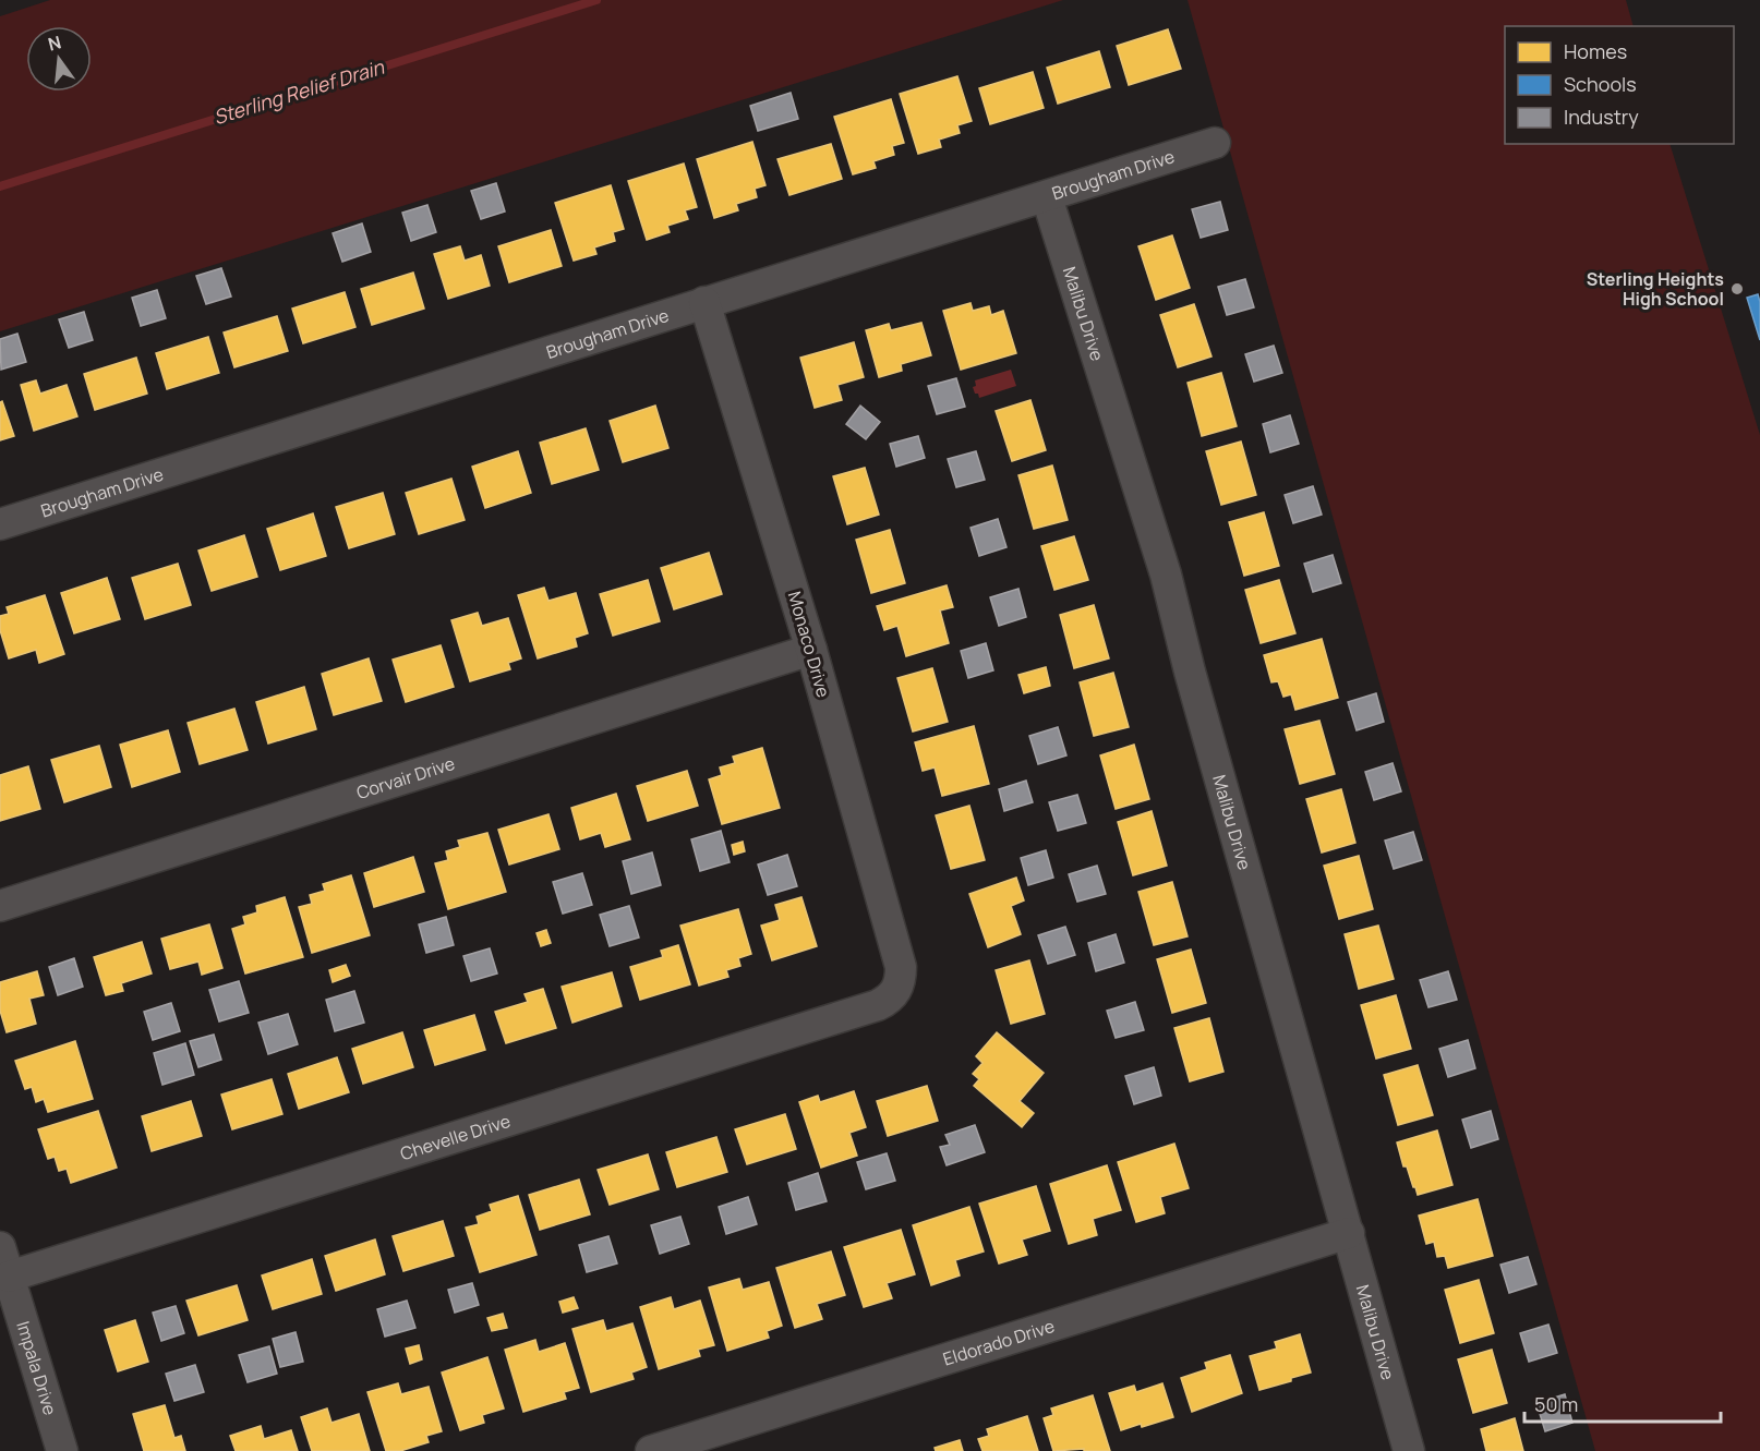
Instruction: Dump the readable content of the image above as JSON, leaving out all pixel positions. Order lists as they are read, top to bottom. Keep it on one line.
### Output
{"streets":{"street":["Brougham Drive","Malibu Drive","Monaco Drive","Corvair Drive","Chevelle Drive","Eldorado Drive","Impala Drive"]},"crossings":[["Brougham Drive","Malibu Drive"],["Brougham Drive","Monaco Drive"],["Malibu Drive","Eldorado Drive"],["Monaco Drive","Corvair Drive"],["Monaco Drive","Chevelle Drive"],["Chevelle Drive","Impala Drive"]],"water":["Sterling Relief Drain"],"places":["Sterling Heights High School"],"legend":["Homes","Schools","Industry"],"scale_bar":"50 m","north":"top"}
